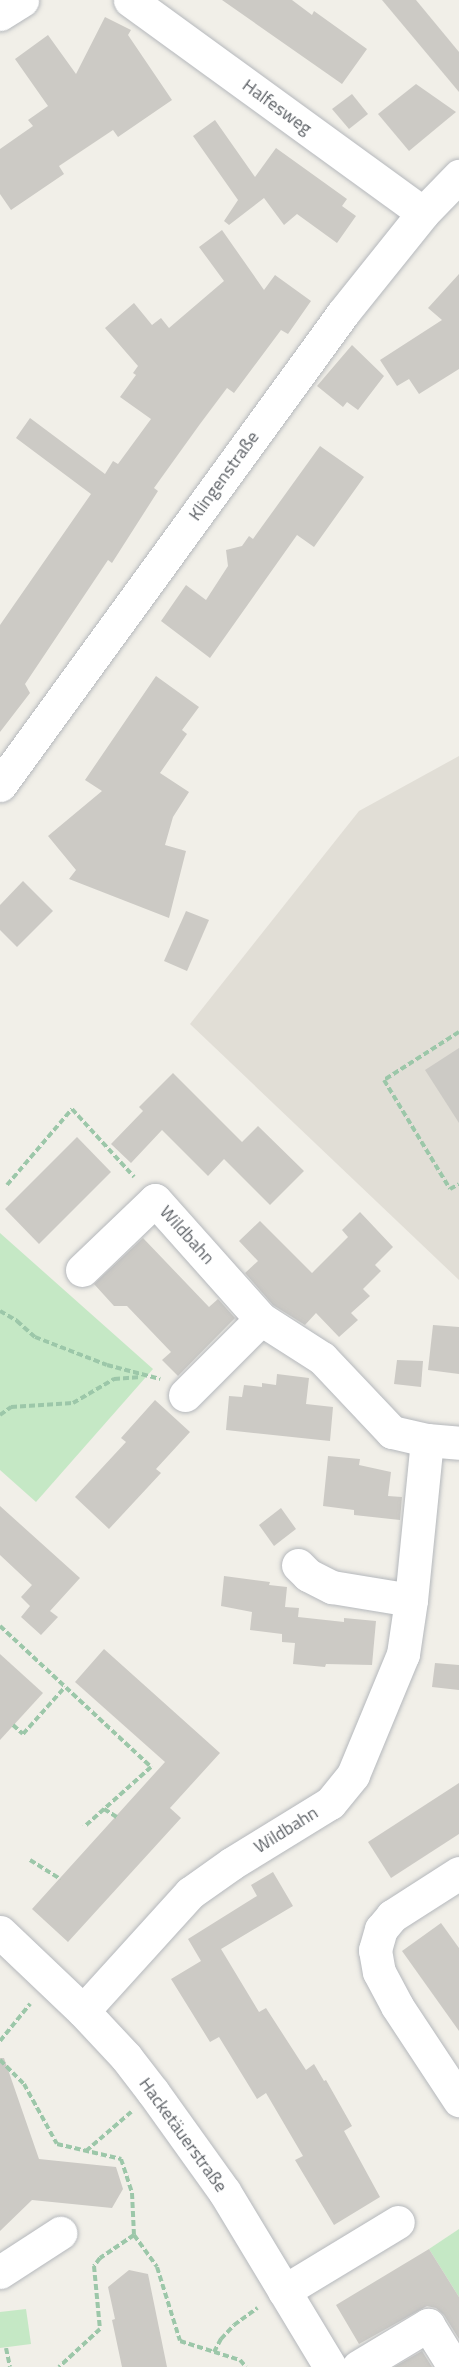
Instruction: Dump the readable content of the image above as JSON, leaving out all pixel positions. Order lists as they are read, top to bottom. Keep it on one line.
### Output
{"streets":{"street":["Halfesweg","Klingenstraße","Wildbahn","Hacketäuerstraße"]},"crossings":[["Halfesweg","Klingenstraße"],["Wildbahn","Hacketäuerstraße"]]}
